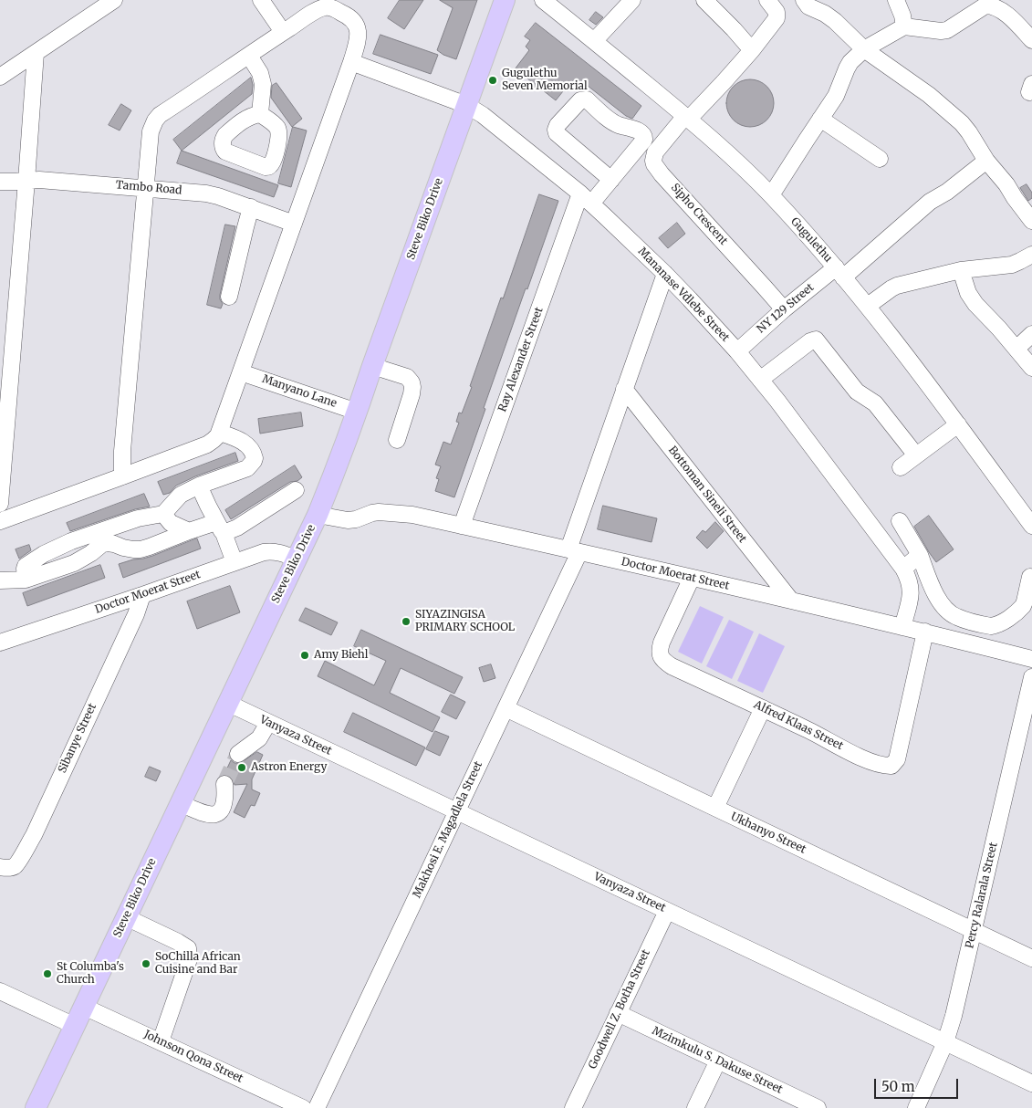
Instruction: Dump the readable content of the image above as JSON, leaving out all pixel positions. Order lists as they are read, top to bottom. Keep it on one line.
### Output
{"streets":{"main road":["Steve Biko Drive"],"street":["Tambo Road","Sipho Crescent","Gugulethu","Mananase Vdlebe Street","NY 129 Street","Ray Alexander Street","Manyano Lane","Bottoman Sineli Street","Doctor Moerat Street","Alfred Klaas Street","Vanyaza Street","Sibanye Street","Makhosi E. Magadlela Street","Ukhanyo Street","Percy Ralarala Street","Goodwell Z. Botha Street","Johnson Qona Street","Mzimkulu S. Dakuse Street"]},"crossings":[["Sipho Crescent","Gugulethu"],["Sipho Crescent","NY 129 Street"],["Steve Biko Drive","Mananase Vdlebe Street"],["Steve Biko Drive","Manyano Lane"],["Steve Biko Drive","Doctor Moerat Street"],["Steve Biko Drive","Vanyaza Street"],["Steve Biko Drive","Johnson Qona Street"],["Gugulethu","NY 129 Street"],["Mananase Vdlebe Street","NY 129 Street"],["Mananase Vdlebe Street","Ray Alexander Street"],["Mananase Vdlebe Street","Doctor Moerat Street"],["Mananase Vdlebe Street","Makhosi E. Magadlela Street"],["Ray Alexander Street","Doctor Moerat Street"],["Bottoman Sineli Street","Doctor Moerat Street"],["Bottoman Sineli Street","Makhosi E. Magadlela Street"],["Doctor Moerat Street","Alfred Klaas Street"],["Doctor Moerat Street","Sibanye Street"],["Doctor Moerat Street","Makhosi E. Magadlela Street"],["Vanyaza Street","Makhosi E. Magadlela Street"],["Vanyaza Street","Percy Ralarala Street"],["Vanyaza Street","Goodwell Z. Botha Street"],["Makhosi E. Magadlela Street","Ukhanyo Street"],["Ukhanyo Street","Percy Ralarala Street"],["Goodwell Z. Botha Street","Mzimkulu S. Dakuse Street"]],"places":["Gugulethu Seven Memorial","SIYAZINGISA PRIMARY SCHOOL","Amy Biehl","Astron Energy","SoChilla African Cuisine and Bar","St Columba's Church"],"scale_bar":"50 m"}
